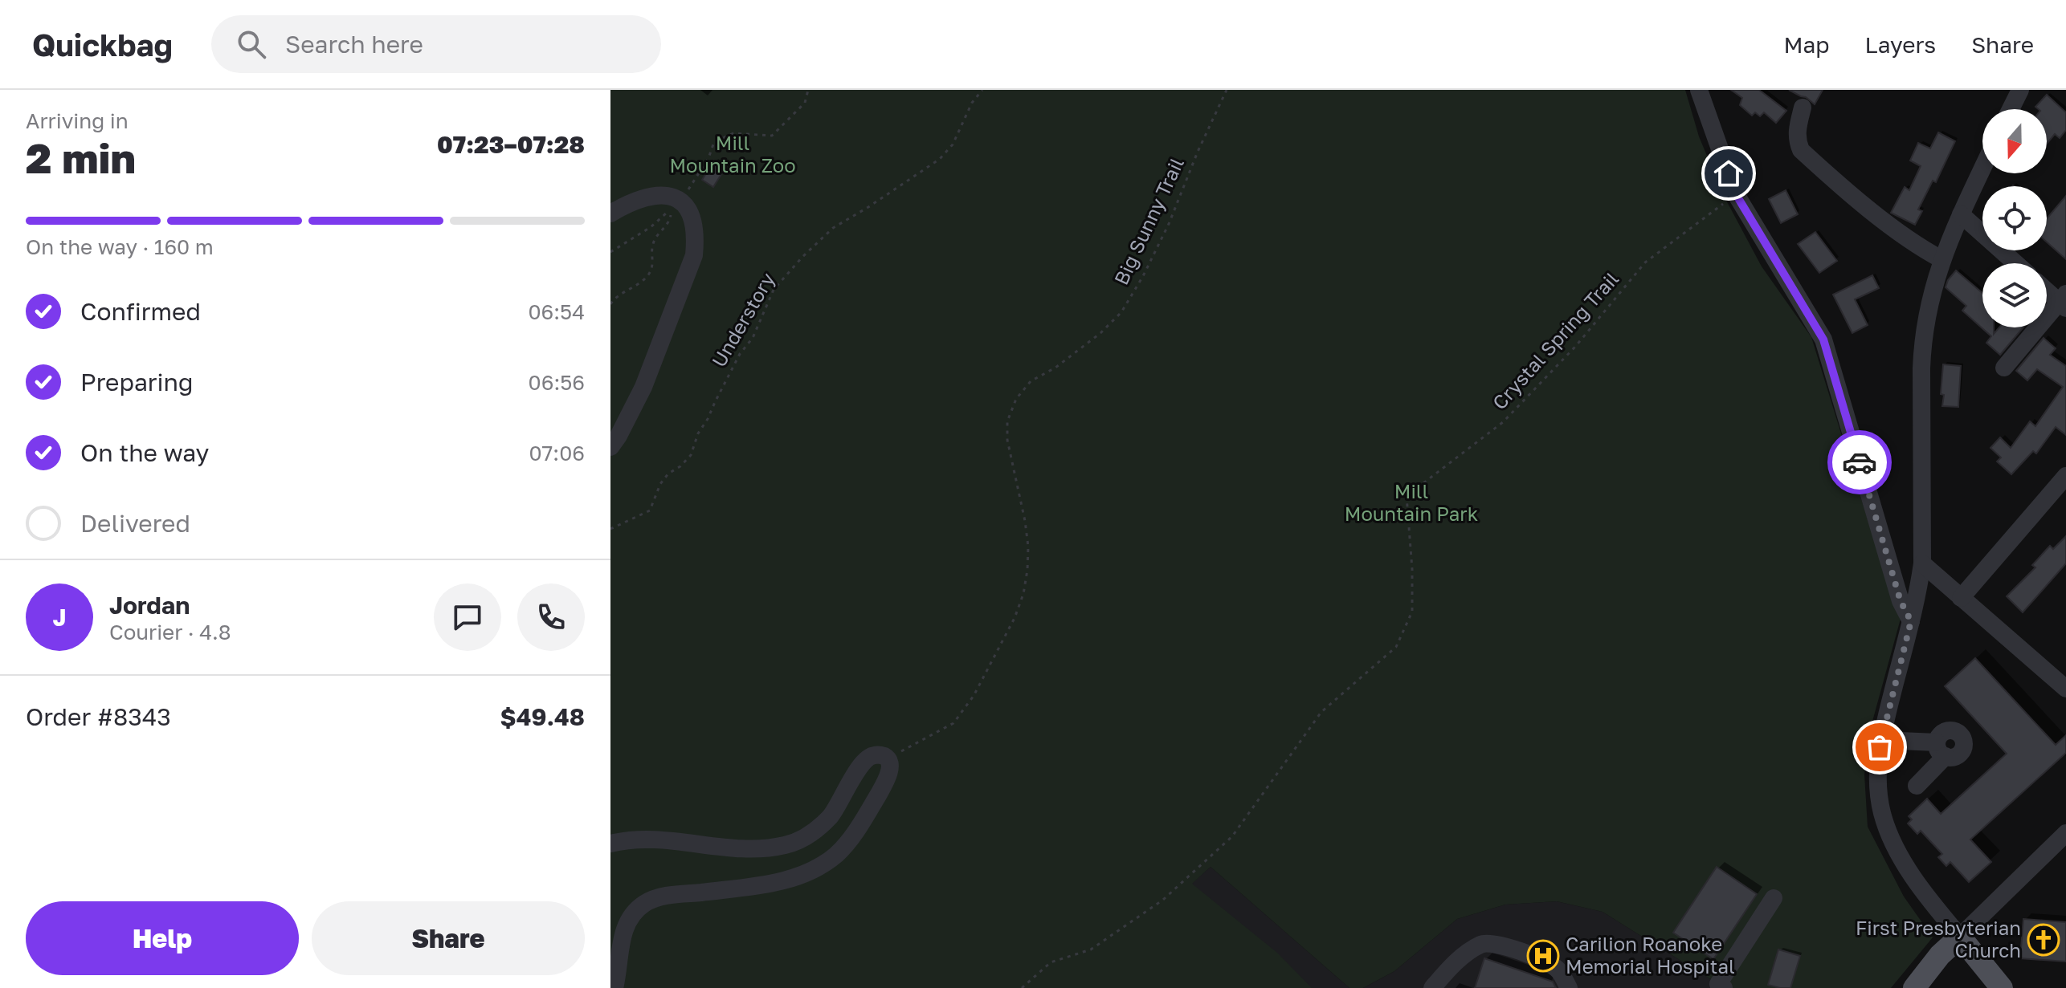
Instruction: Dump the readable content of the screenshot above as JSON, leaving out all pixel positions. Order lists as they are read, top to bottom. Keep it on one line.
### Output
{"streets":{"path":["Big Sunny Trail","Understory","Crystal Spring Trail"]},"parks":["Mill Mountain Zoo","Mill Mountain Park"],"places":{"church":["First Presbyterian Church"],"hospital":["Carilion Roanoke Memorial Hospital"]},"north":"bottom","page":{"header":"Quickbag","search":"Search here","nav":["Map","Layers","Share"],"heading":["2 min","Arriving in","07:23–07:28"],"panel":["Jordan","Courier · 4.8","Order #8343","$49.48"],"bar":"On the way · 160 m","list":[["Confirmed","06:54"],["Preparing","06:56"],["On the way","07:06"],"Delivered"],"round":"J","buttons":["Help","Share"]}}
